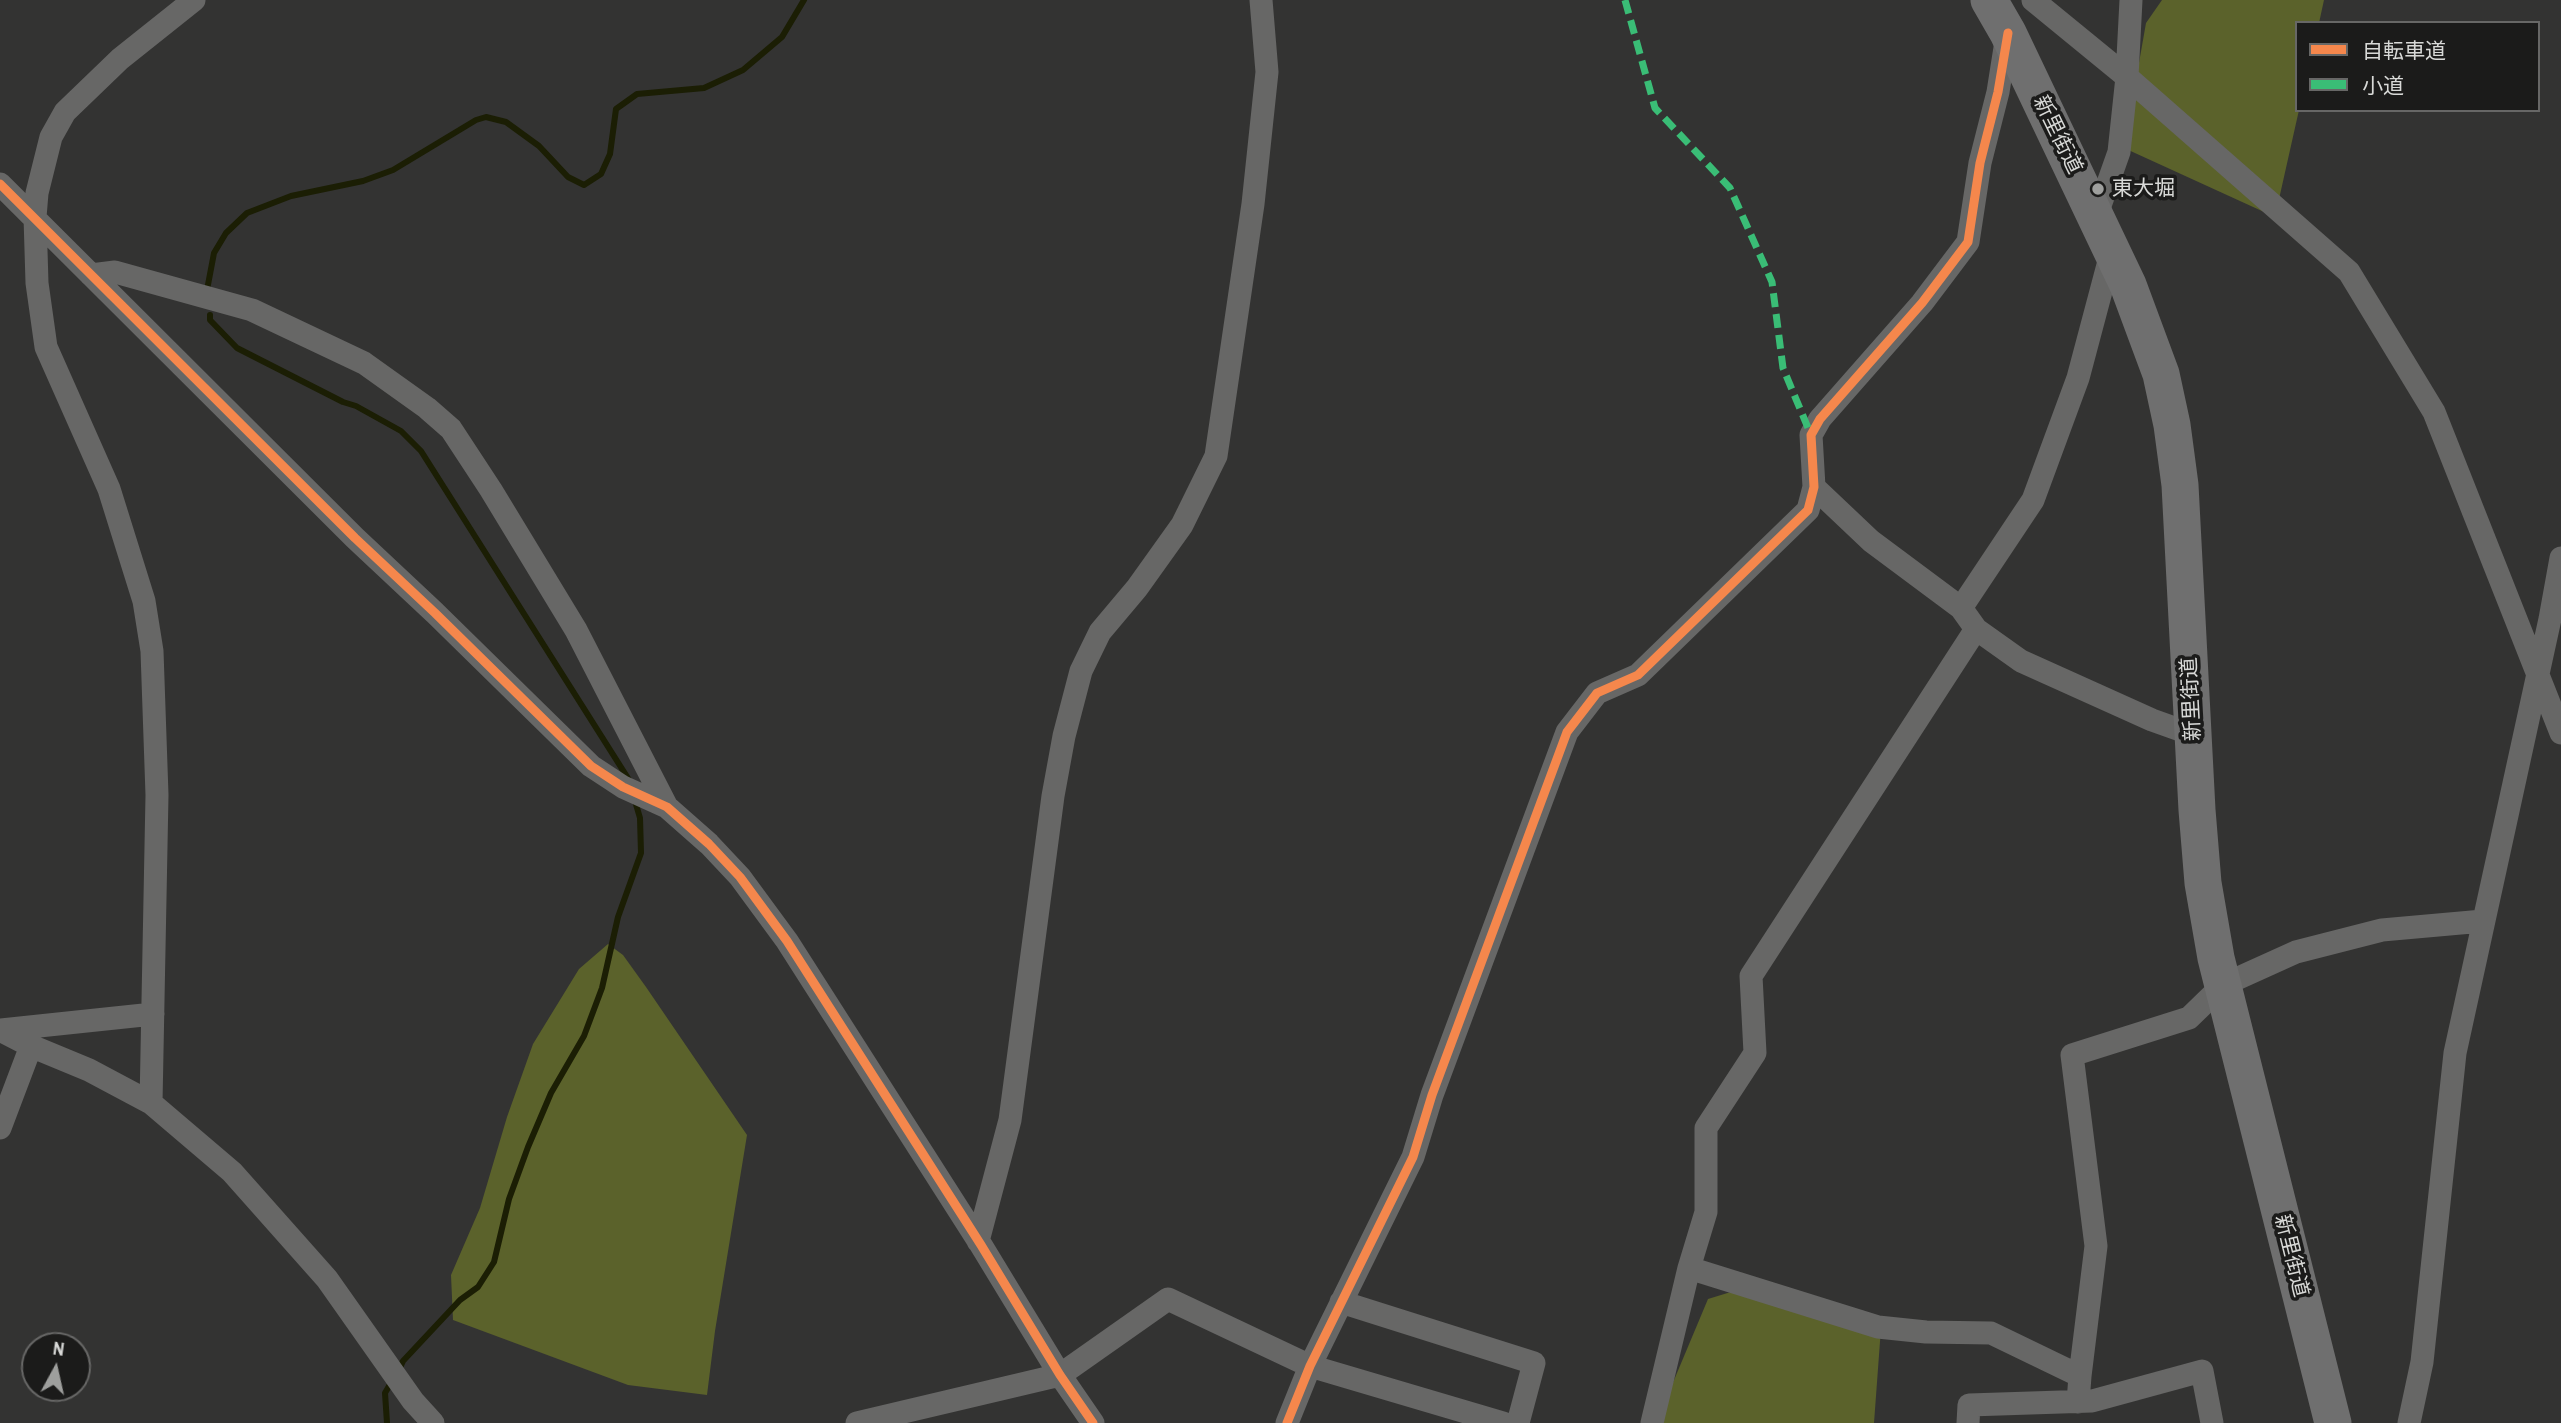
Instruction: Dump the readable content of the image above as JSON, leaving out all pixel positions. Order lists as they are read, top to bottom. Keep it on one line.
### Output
{"streets":{"main road":["新里街道"]},"places":["東大堀"],"legend":["自転車道","小道"],"north":"top"}
